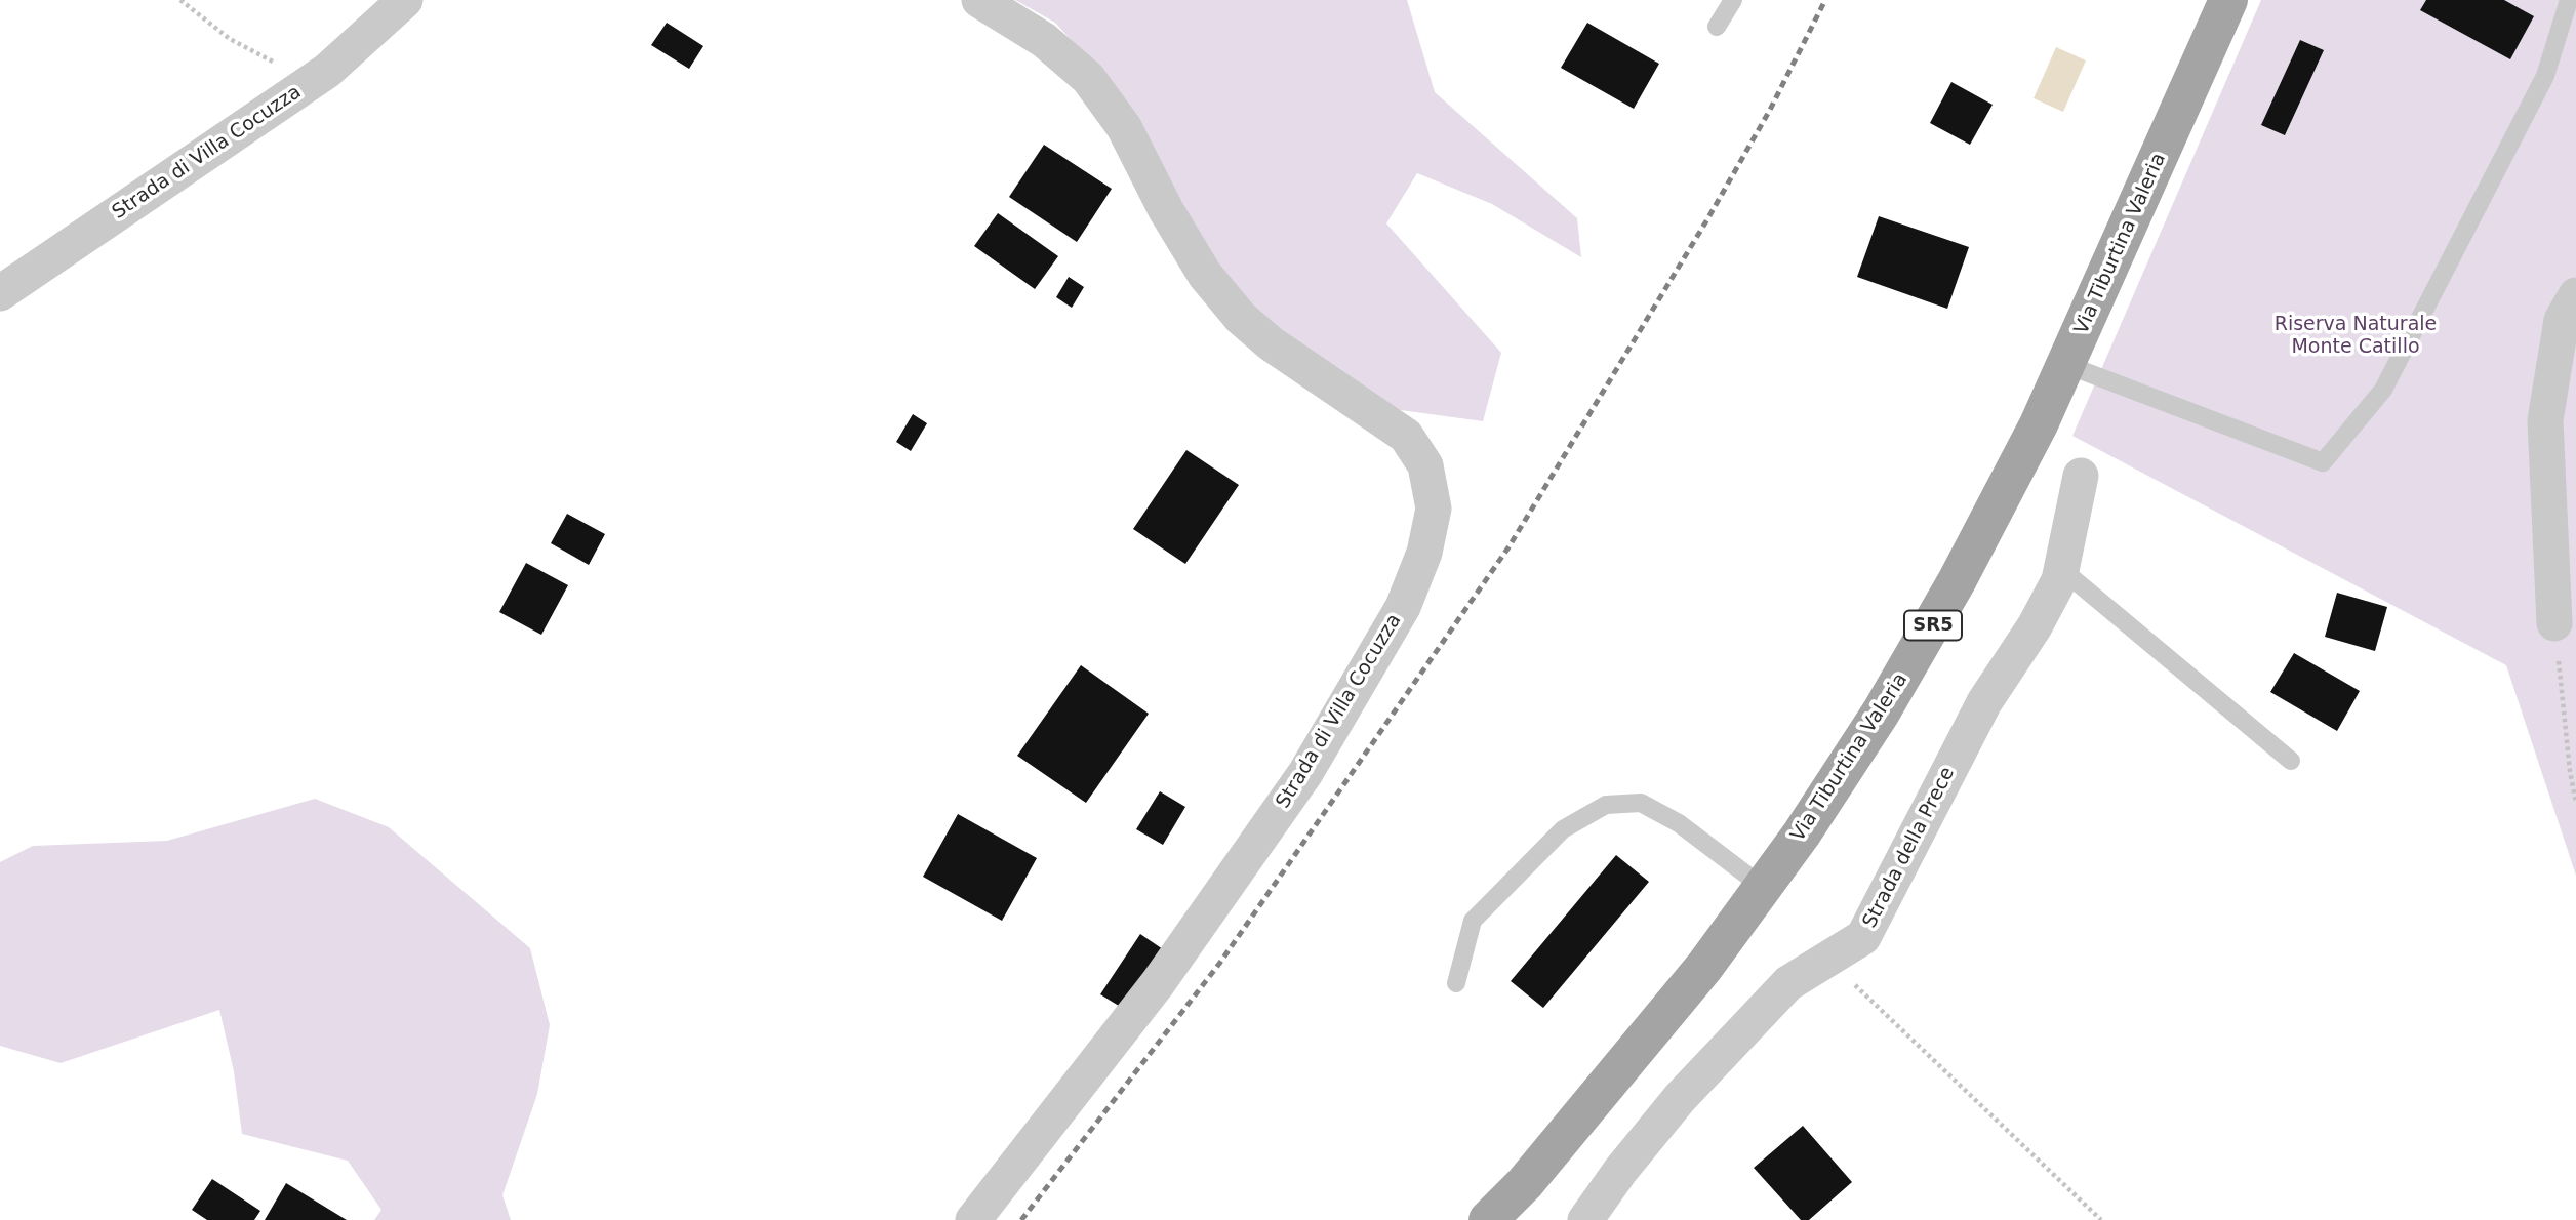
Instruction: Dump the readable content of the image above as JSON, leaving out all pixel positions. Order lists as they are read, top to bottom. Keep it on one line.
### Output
{"streets":{"main road":["Via Tiburtina Valeria","SR5"],"street":["Strada di Villa Cocuzza","Strada della Prece"]},"parks":["Riserva Naturale Monte Catillo"]}
